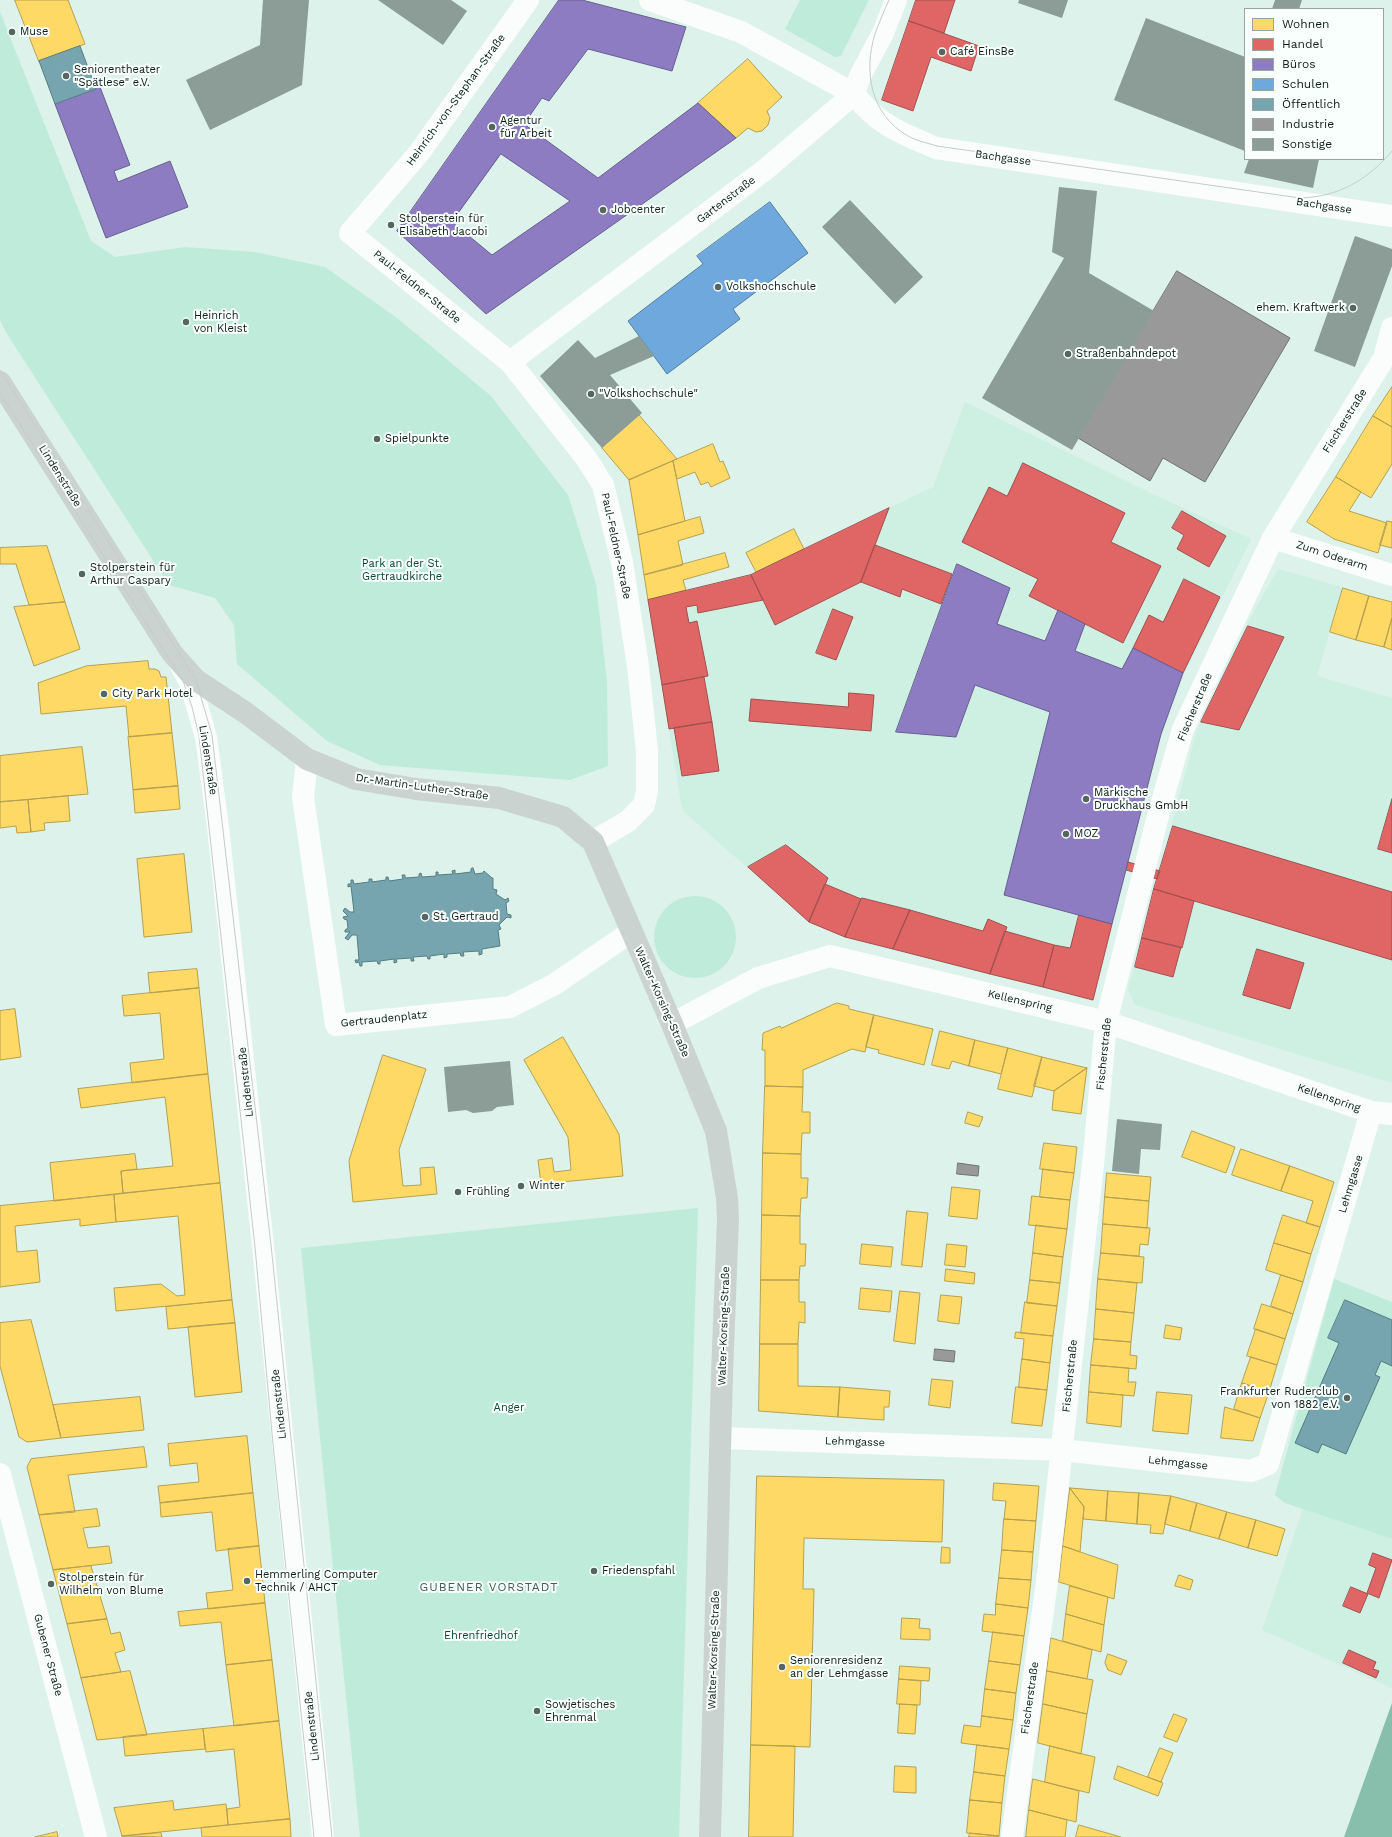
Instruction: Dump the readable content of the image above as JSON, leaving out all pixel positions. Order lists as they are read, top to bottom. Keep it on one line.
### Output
{"streets":{"street":["Heinrich-von-Stephan-Straße","Bachgasse","Gartenstraße","Paul-Feldner-Straße","Fischerstraße","Lindenstraße","Zum Oderarm","Dr.-Martin-Luther-Straße","Kellenspring","Walter-Korsing-Straße","Gertraudenplatz","Lehmgasse","Gubener Straße"]},"crossings":[["Heinrich-von-Stephan-Straße","Paul-Feldner-Straße"],["Bachgasse","Gartenstraße"],["Gartenstraße","Paul-Feldner-Straße"],["Paul-Feldner-Straße","Dr.-Martin-Luther-Straße"],["Paul-Feldner-Straße","Walter-Korsing-Straße"],["Fischerstraße","Zum Oderarm"],["Fischerstraße","Kellenspring"],["Fischerstraße","Lehmgasse"],["Lindenstraße","Dr.-Martin-Luther-Straße"],["Dr.-Martin-Luther-Straße","Walter-Korsing-Straße"],["Dr.-Martin-Luther-Straße","Gertraudenplatz"],["Kellenspring","Walter-Korsing-Straße"],["Kellenspring","Lehmgasse"],["Walter-Korsing-Straße","Gertraudenplatz"],["Walter-Korsing-Straße","Lehmgasse"]],"districts":["GUBENER VORSTADT"],"parks":["Park an der St. Gertraudkirche","Anger","Ehrenfriedhof"],"places":["Muse","Café EinsBe","Seniorentheater \"Spätlese\" e.V.","Agentur für Arbeit","Jobcenter","Stolperstein für Elisabeth Jacobi","Volkshochschule","ehem. Kraftwerk","Heinrich von Kleist","Straßenbahndepot","\"Volkshochschule\"","Spielpunkte","Stolperstein für Arthur Caspary","City Park Hotel","Märkische Druckhaus GmbH","MOZ","St. Gertraud","Winter","Frühling","Frankfurter Ruderclub von 1882 e.V.","Friedenspfahl","Hemmerling Computer Technik / AHCT","Stolperstein für Wilhelm von Blume","Seniorenresidenz an der Lehmgasse","Sowjetisches Ehrenmal"],"legend":["Wohnen","Handel","Büros","Schulen","Öffentlich","Industrie","Sonstige"]}
